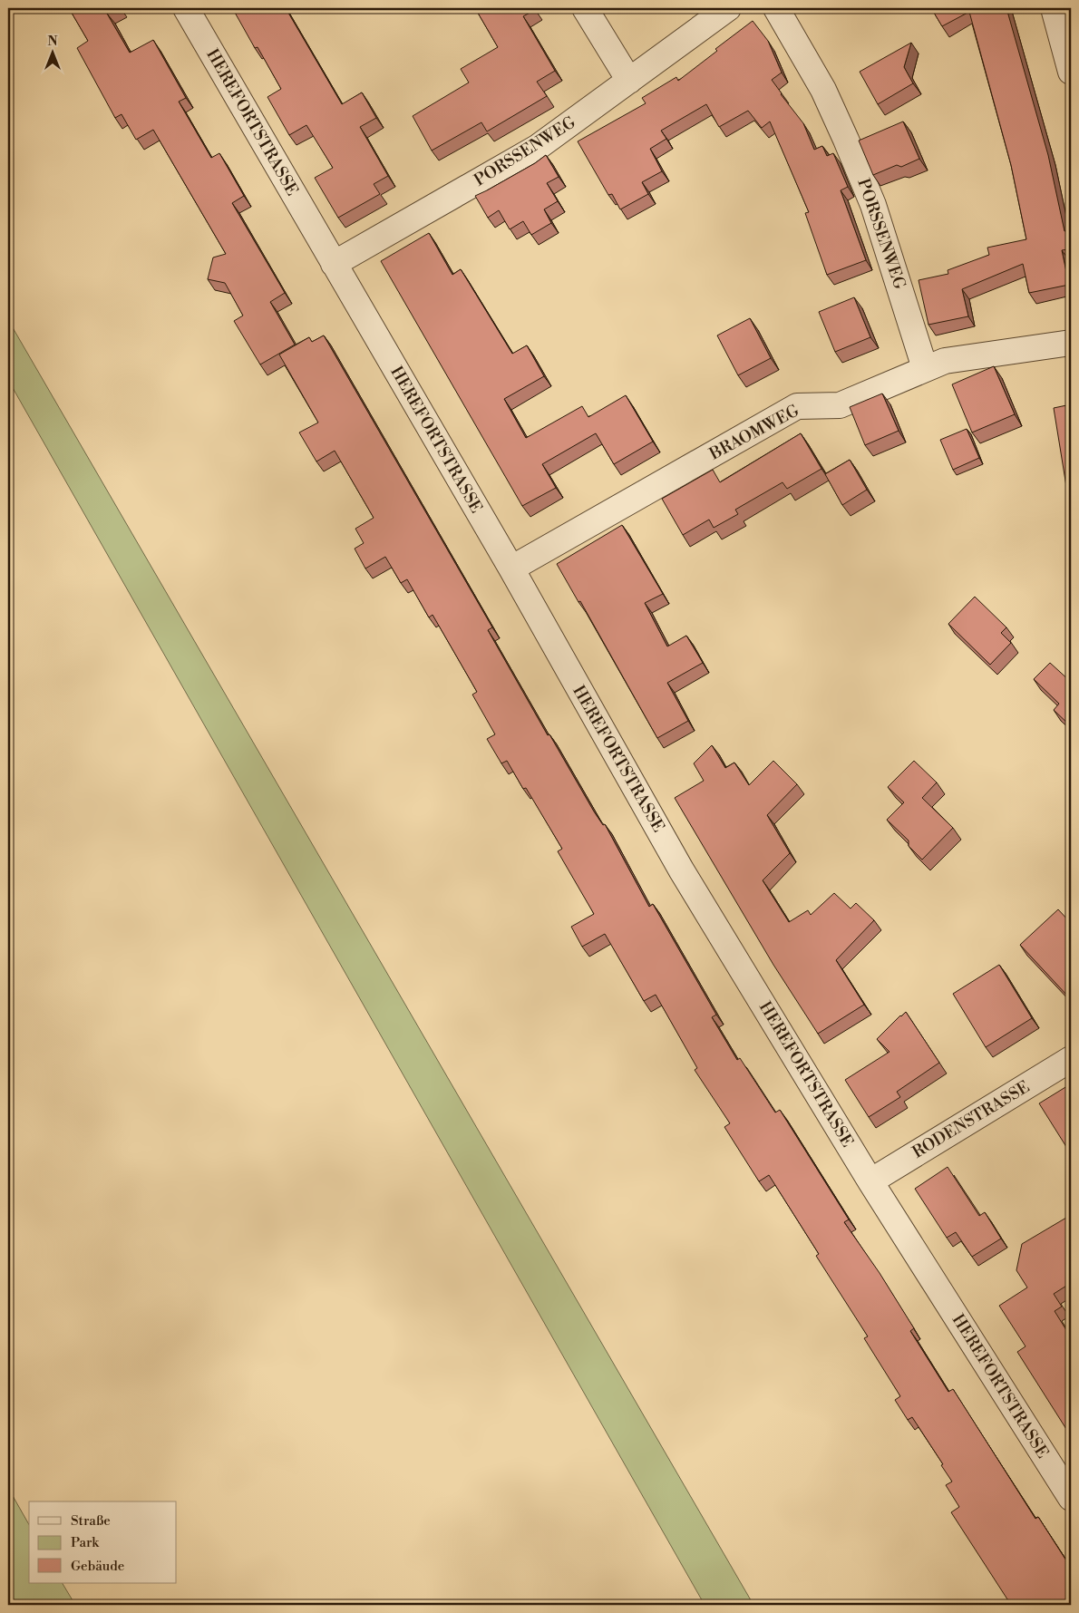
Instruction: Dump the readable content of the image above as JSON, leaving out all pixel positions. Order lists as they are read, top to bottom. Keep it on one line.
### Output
{"streets":{"street":["HEREFORTSTRASSE","PORSSENWEG","BRAOMWEG","RODENSTRASSE"]},"crossings":[["HEREFORTSTRASSE","PORSSENWEG"],["HEREFORTSTRASSE","BRAOMWEG"],["HEREFORTSTRASSE","RODENSTRASSE"],["PORSSENWEG","BRAOMWEG"]],"legend":["Straße","Park","Gebäude"],"north":"top"}
